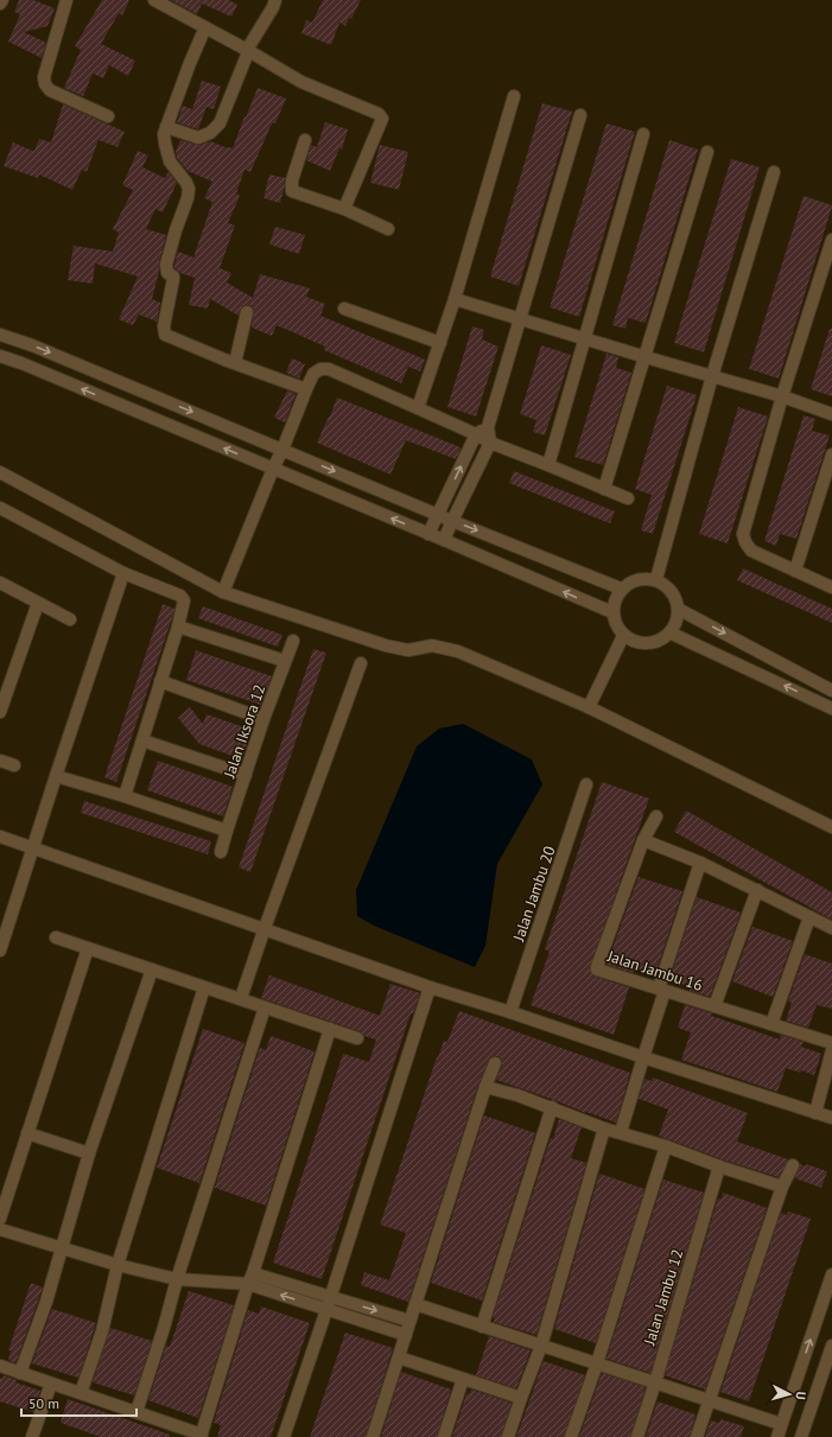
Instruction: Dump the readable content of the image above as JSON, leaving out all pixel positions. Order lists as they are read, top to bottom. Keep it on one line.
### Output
{"streets":{"street":["Jalan Iksora 12","Jalan Jambu 20","Jalan Jambu 16","Jalan Jambu 12"]},"scale_bar":"50 m","north":"right"}
